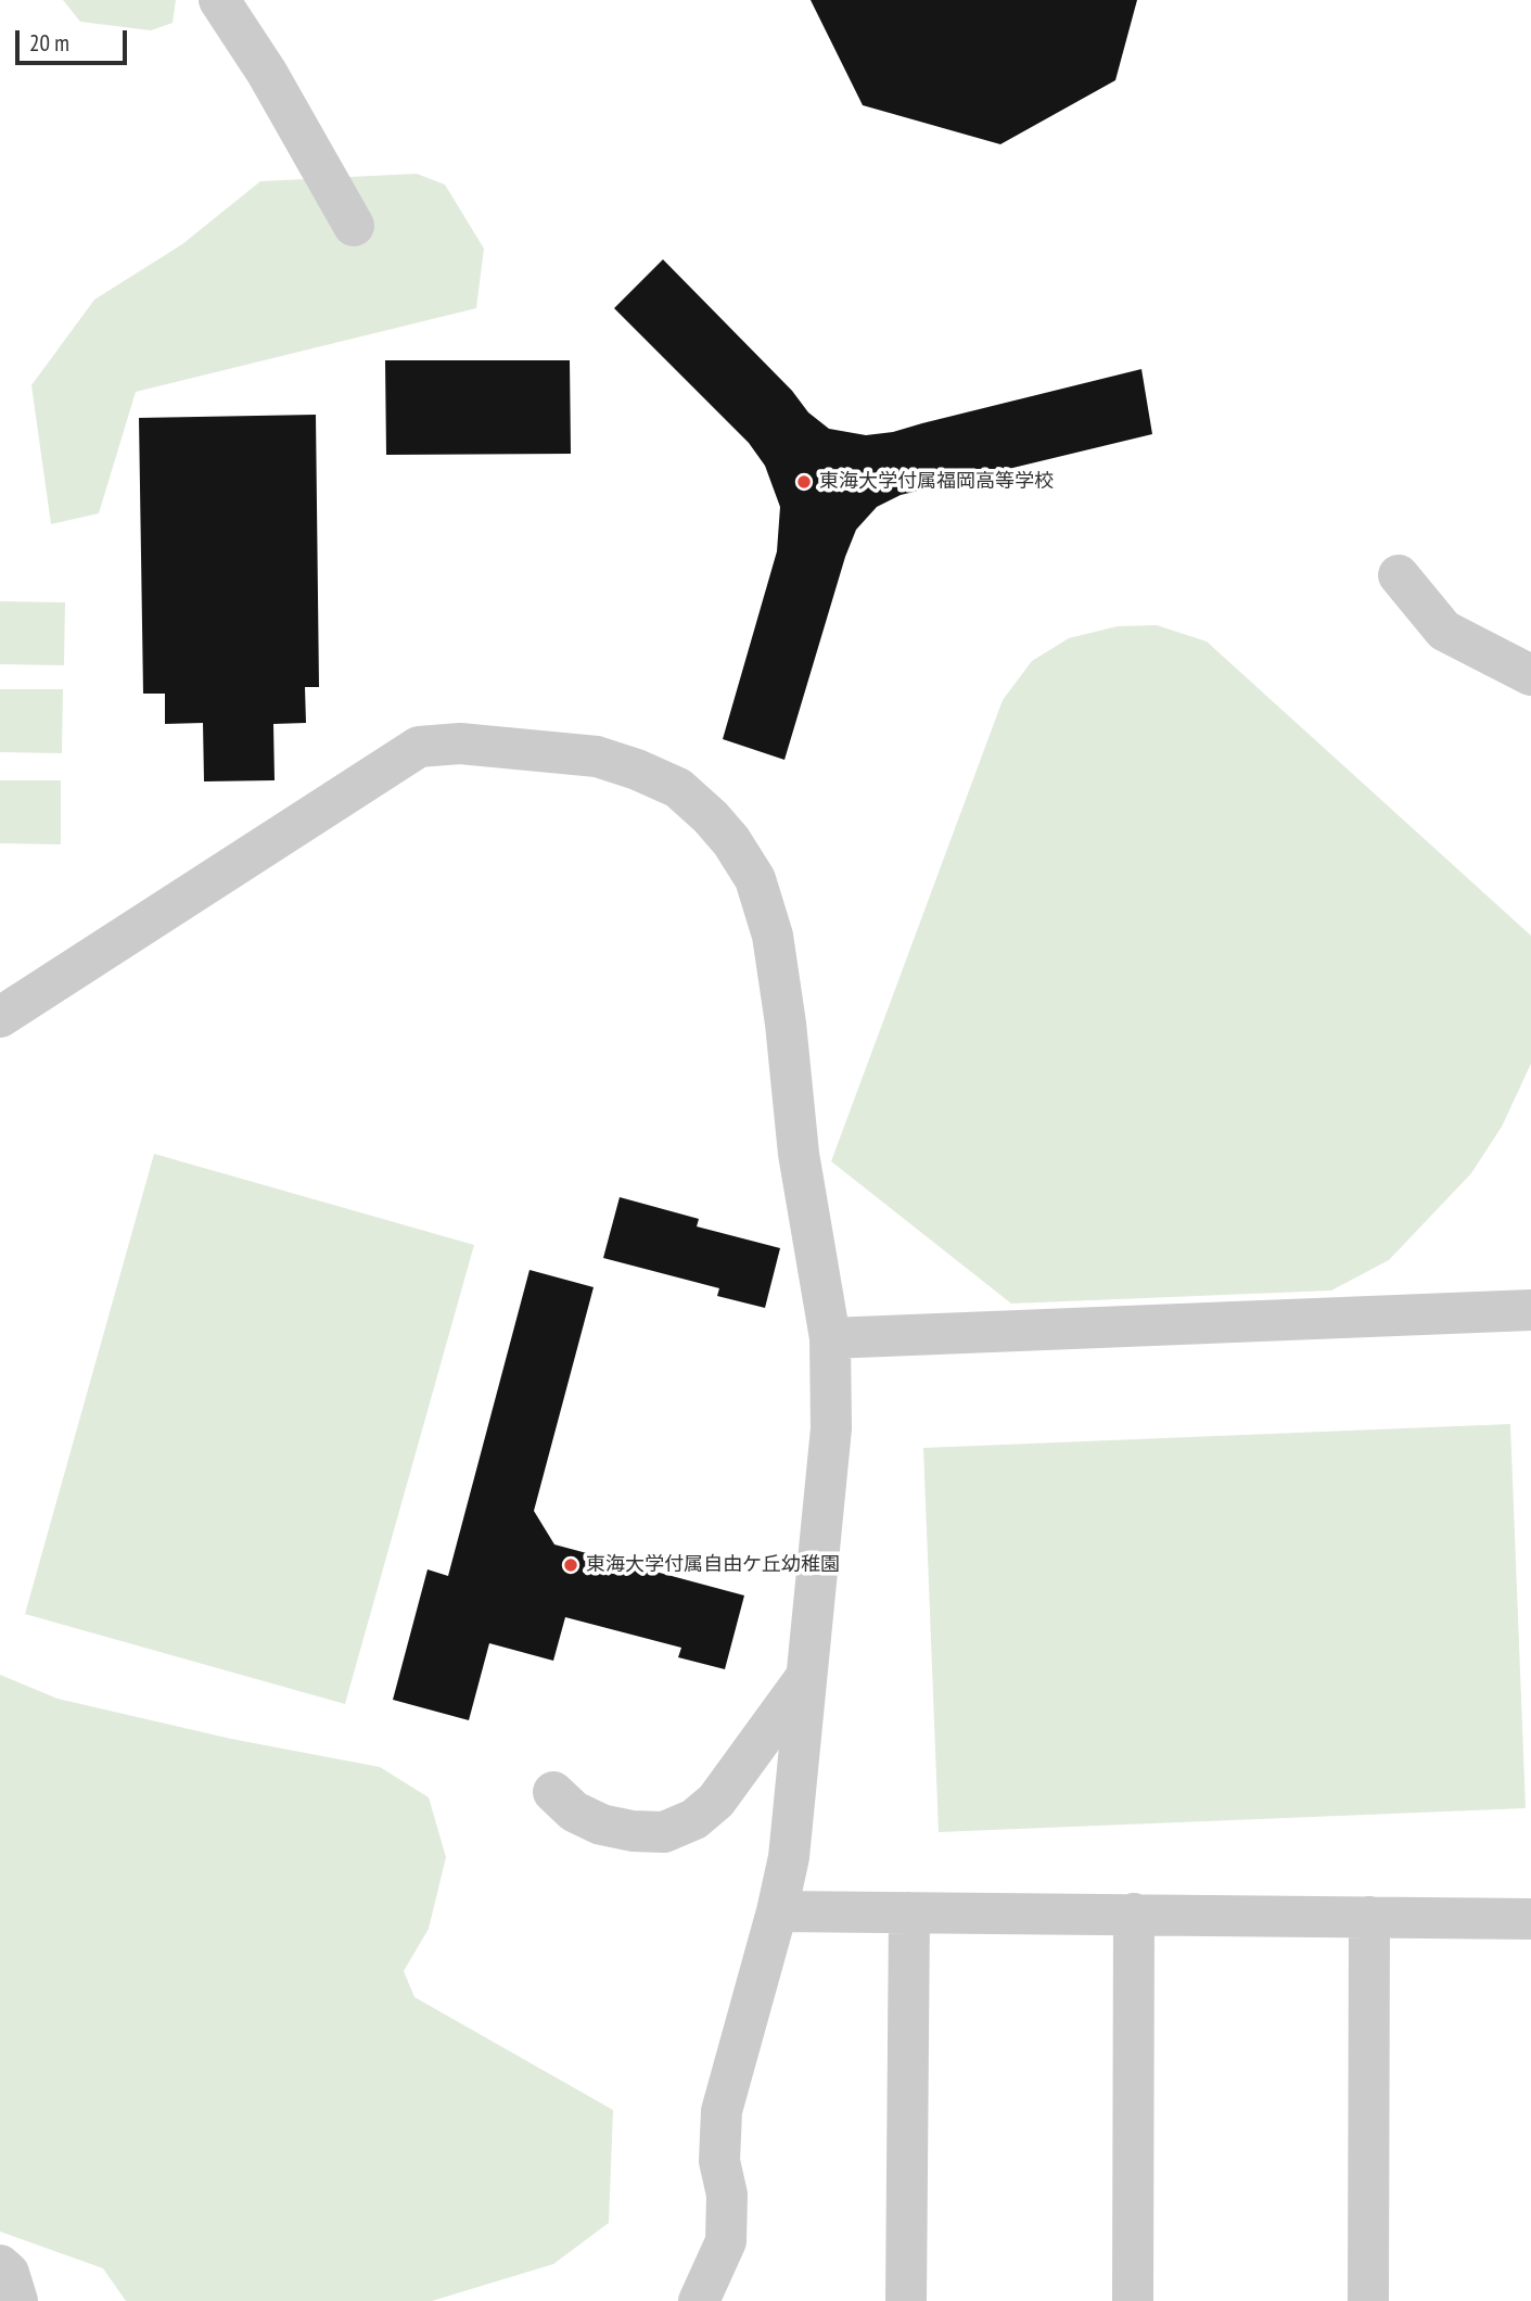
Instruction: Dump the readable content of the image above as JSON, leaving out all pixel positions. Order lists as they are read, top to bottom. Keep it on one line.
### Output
{"places":["東海大学付属福岡高等学校","東海大学付属自由ケ丘幼稚園"],"scale_bar":"20 m"}
